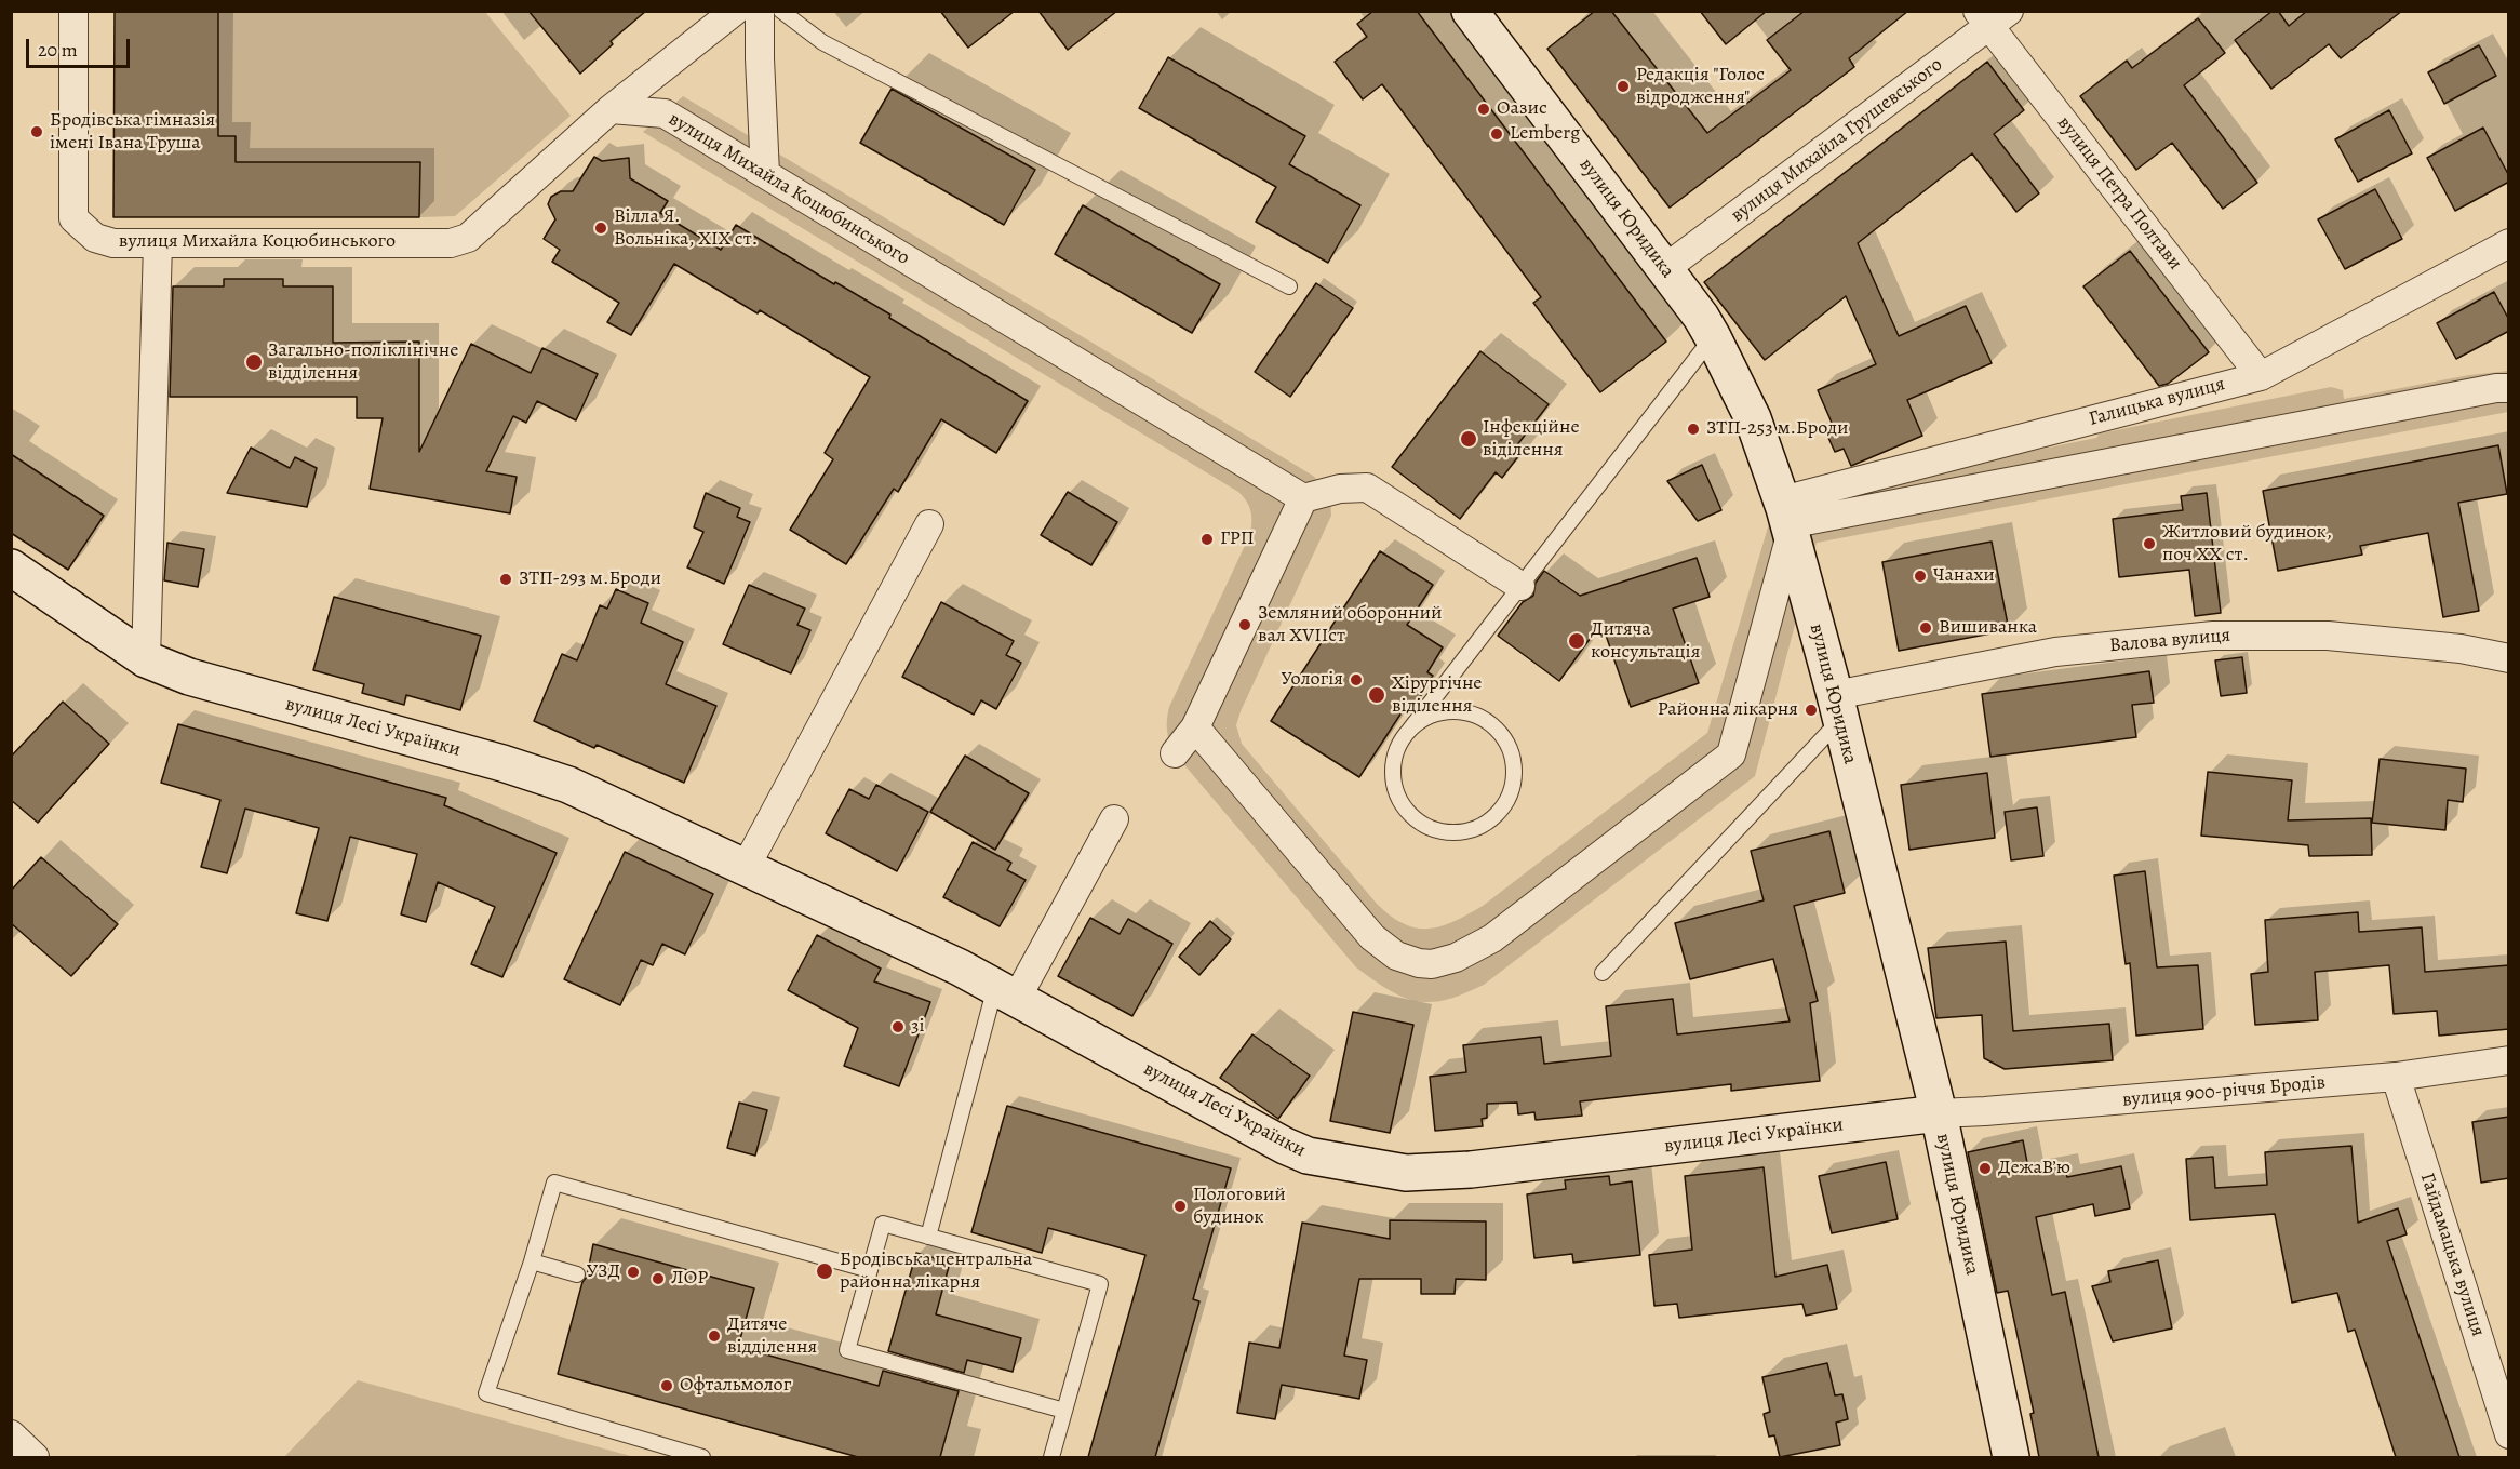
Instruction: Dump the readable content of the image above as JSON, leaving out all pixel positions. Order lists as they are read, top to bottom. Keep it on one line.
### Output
{"streets":{"street":["вулиця Михайла Грушевського","вулиця Михайла Коцюбинського","вулиця Петра Полтави","вулиця Юридика","Галицька вулиця","Валова вулиця","вулиця Лесі Українки","вулиця 900-річчя Бродів","Гайдамацька вулиця"]},"crossings":[["вулиця Михайла Грушевського","вулиця Петра Полтави"],["вулиця Михайла Грушевського","вулиця Юридика"],["вулиця Петра Полтави","Галицька вулиця"],["вулиця Юридика","Галицька вулиця"],["вулиця Юридика","Валова вулиця"],["вулиця Юридика","вулиця Лесі Українки"],["вулиця Юридика","вулиця 900-річчя Бродів"],["вулиця Лесі Українки","вулиця 900-річчя Бродів"],["вулиця 900-річчя Бродів","Гайдамацька вулиця"]],"places":["Редакція \"Голос відродження\"","Оазис","Бродівська гімназія імені Івана Труша","Lemberg","Вілла Я. Вольніка, XIX ст.","Загально-поліклінічне відділення","ЗТП-253 м.Броди","Інфекційне віділення","ГРП","Житловий будинок, поч XX ст.","Чанахи","ЗТП-293 м.Броди","Земляний оборонний вал XVIIст","Вишиванка","Дитяча консультація","Уологія","Хірургічне віділення","Районна лікарня","3і","ДежаВ’ю","Пологовий будинок","Бродівська центральна районна лікарня","УЗД","ЛОР","Дитяче відділення","Офтальмолог"],"scale_bar":"20 m"}
